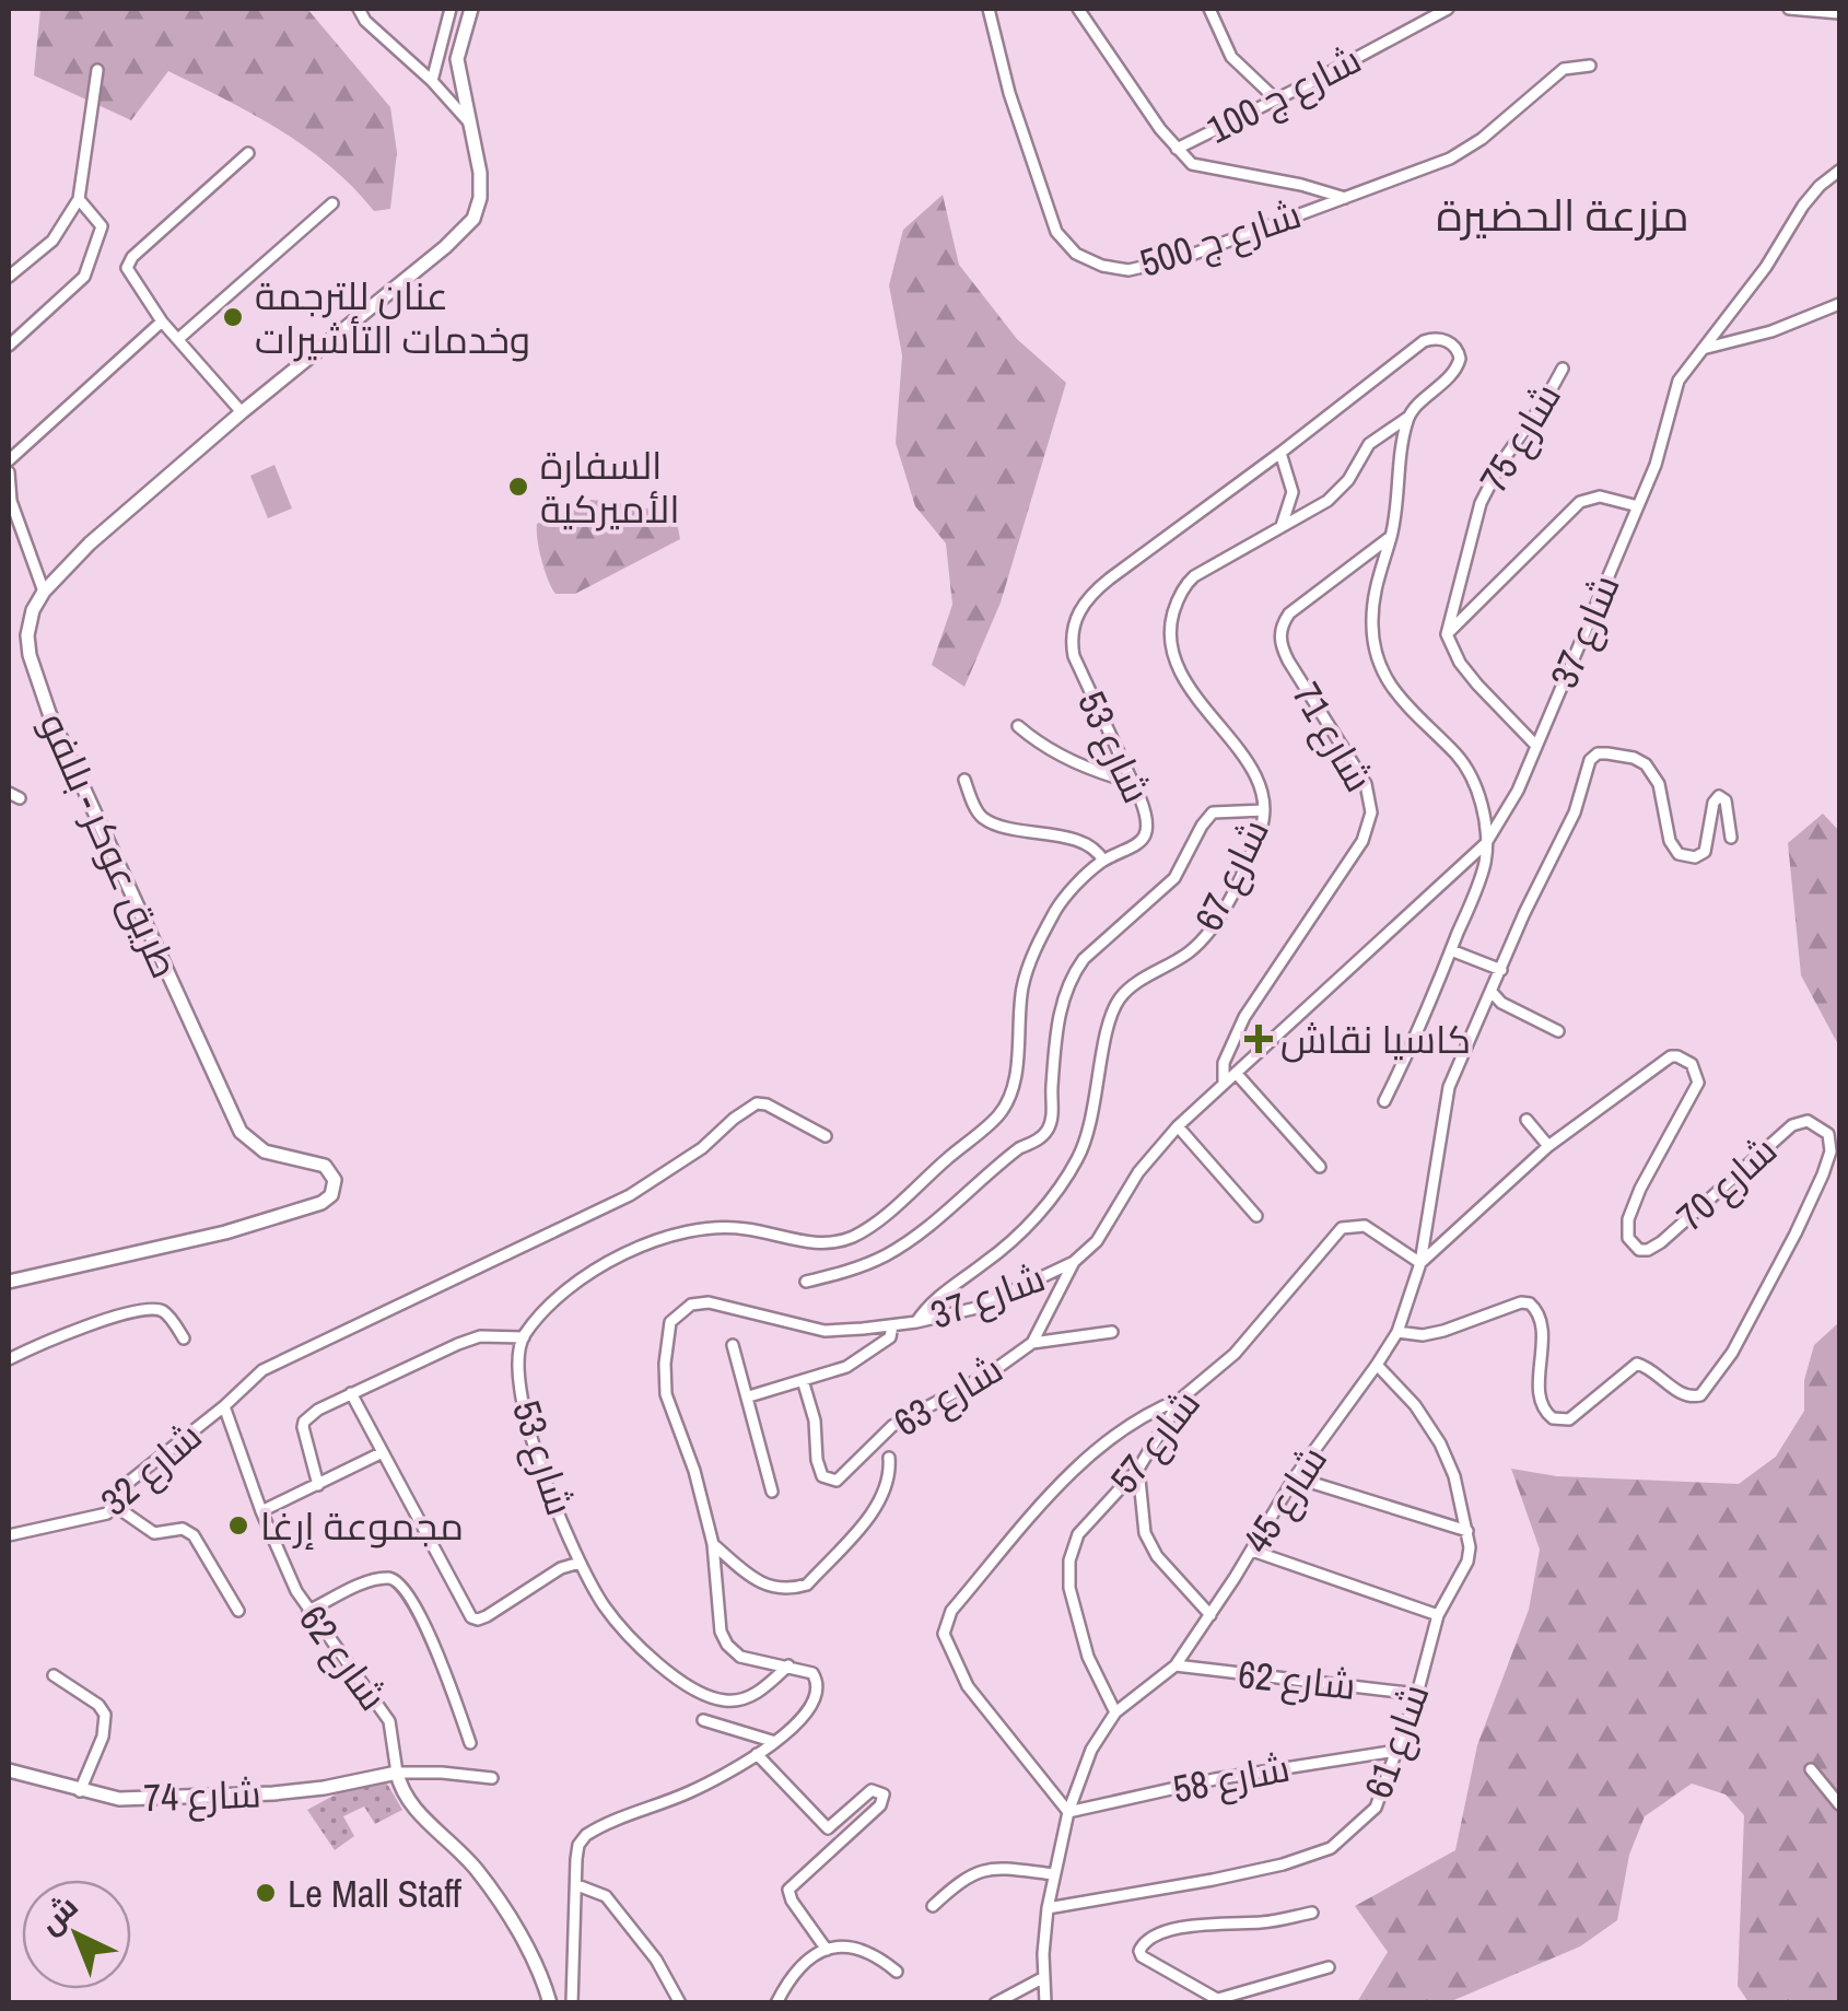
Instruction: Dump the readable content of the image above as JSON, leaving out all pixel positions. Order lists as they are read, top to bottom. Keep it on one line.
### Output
{"streets":{"street":["شارع ج 100","شارع ج 500","شارع 75","شارع 37","شارع 71","شارع 53","طريق عوكر - بللفو","شارع 67","شارع 70","شارع 63","شارع 57","شارع 32","شارع 45","شارع 62","شارع 61","شارع 58","شارع 74"]},"crossings":[["شارع 75","شارع 37"],["شارع 37","شارع 71"],["شارع 37","شارع 53"],["شارع 37","شارع 67"],["شارع 37","شارع 63"],["شارع 53","شارع 67"],["شارع 70","شارع 57"],["شارع 70","شارع 45"],["شارع 57","شارع 45"],["شارع 32","شارع 62"],["شارع 45","شارع 62"],["شارع 45","شارع 61"],["شارع 45","شارع 58"],["شارع 62","شارع 61"],["شارع 62","شارع 74"],["شارع 61","شارع 58"]],"districts":["مزرعة الحضيرة"],"places":{"other":["عنان للترجمة وخدمات التأشيرات","السفارة الأميركية","مجموعة إرغا","Le Mall Staff"],"health":["كاسيا نقاش"]},"north":"top left"}
